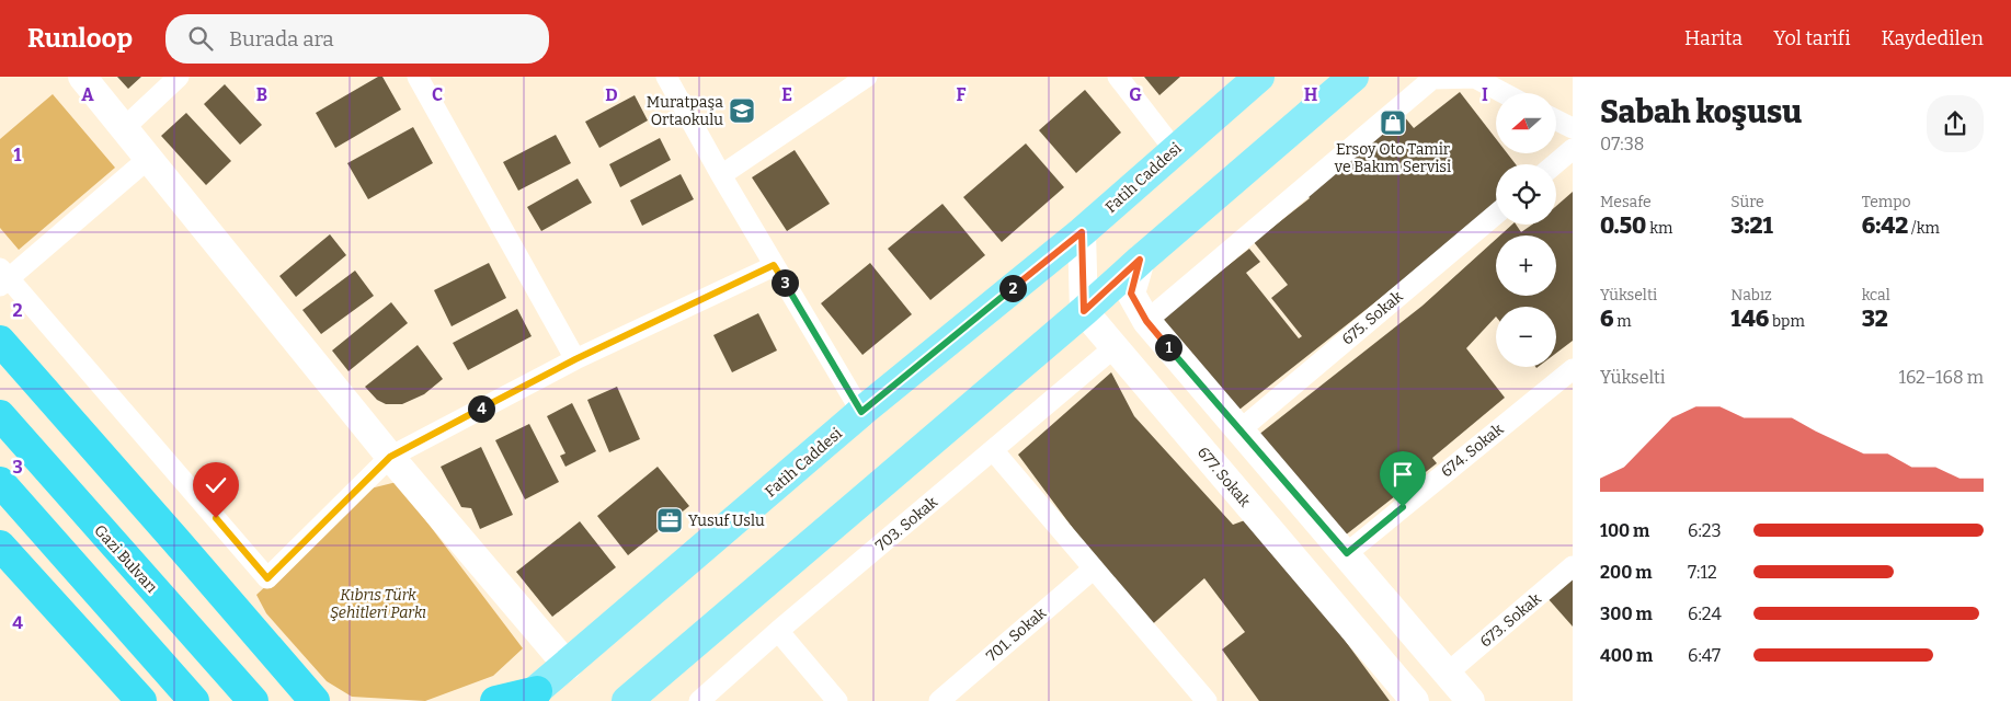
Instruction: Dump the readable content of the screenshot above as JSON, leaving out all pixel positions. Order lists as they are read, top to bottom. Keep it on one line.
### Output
{"streets":{"highway":["Gazi Bulvarı"],"main road":["Fatih Caddesi"],"street":["675. Sokak","674. Sokak","677. Sokak","703. Sokak","673. Sokak","701. Sokak"]},"crossings":[["677. Sokak","703. Sokak"]],"parks":["Kıbrıs Türk Şehitleri Parkı"],"places":{"school or university":["Muratpaşa Ortaokulu"],"shop":["Ersoy Oto Tamir ve Bakım Servisi"],"office":["Yusuf Uslu"]},"north":"left","page":{"header":"Runloop","search":"Burada ara","nav":["Harita","Yol tarifi","Kaydedilen"],"heading":["Sabah koşusu","07:38"],"map_buttons":["+","−"],"stats":[["Mesafe","0.50 km"],["Süre","3:21"],["Tempo","6:42 /km"],["Yükselti","6 m"],["Nabız","146 bpm"],["kcal","32"]],"pins":["3","2","1","4"],"chart":["Yükselti","162–168 m"],"list":[{"name":"100 m","note":"6:23"},{"name":"200 m","note":"7:12"},{"name":"300 m","note":"6:24"},{"name":"400 m","note":"6:47"}]},"grid":{"columns":["A","B","C","D","E","F","G","H","I"],"rows":["1","2","3","4"]}}
